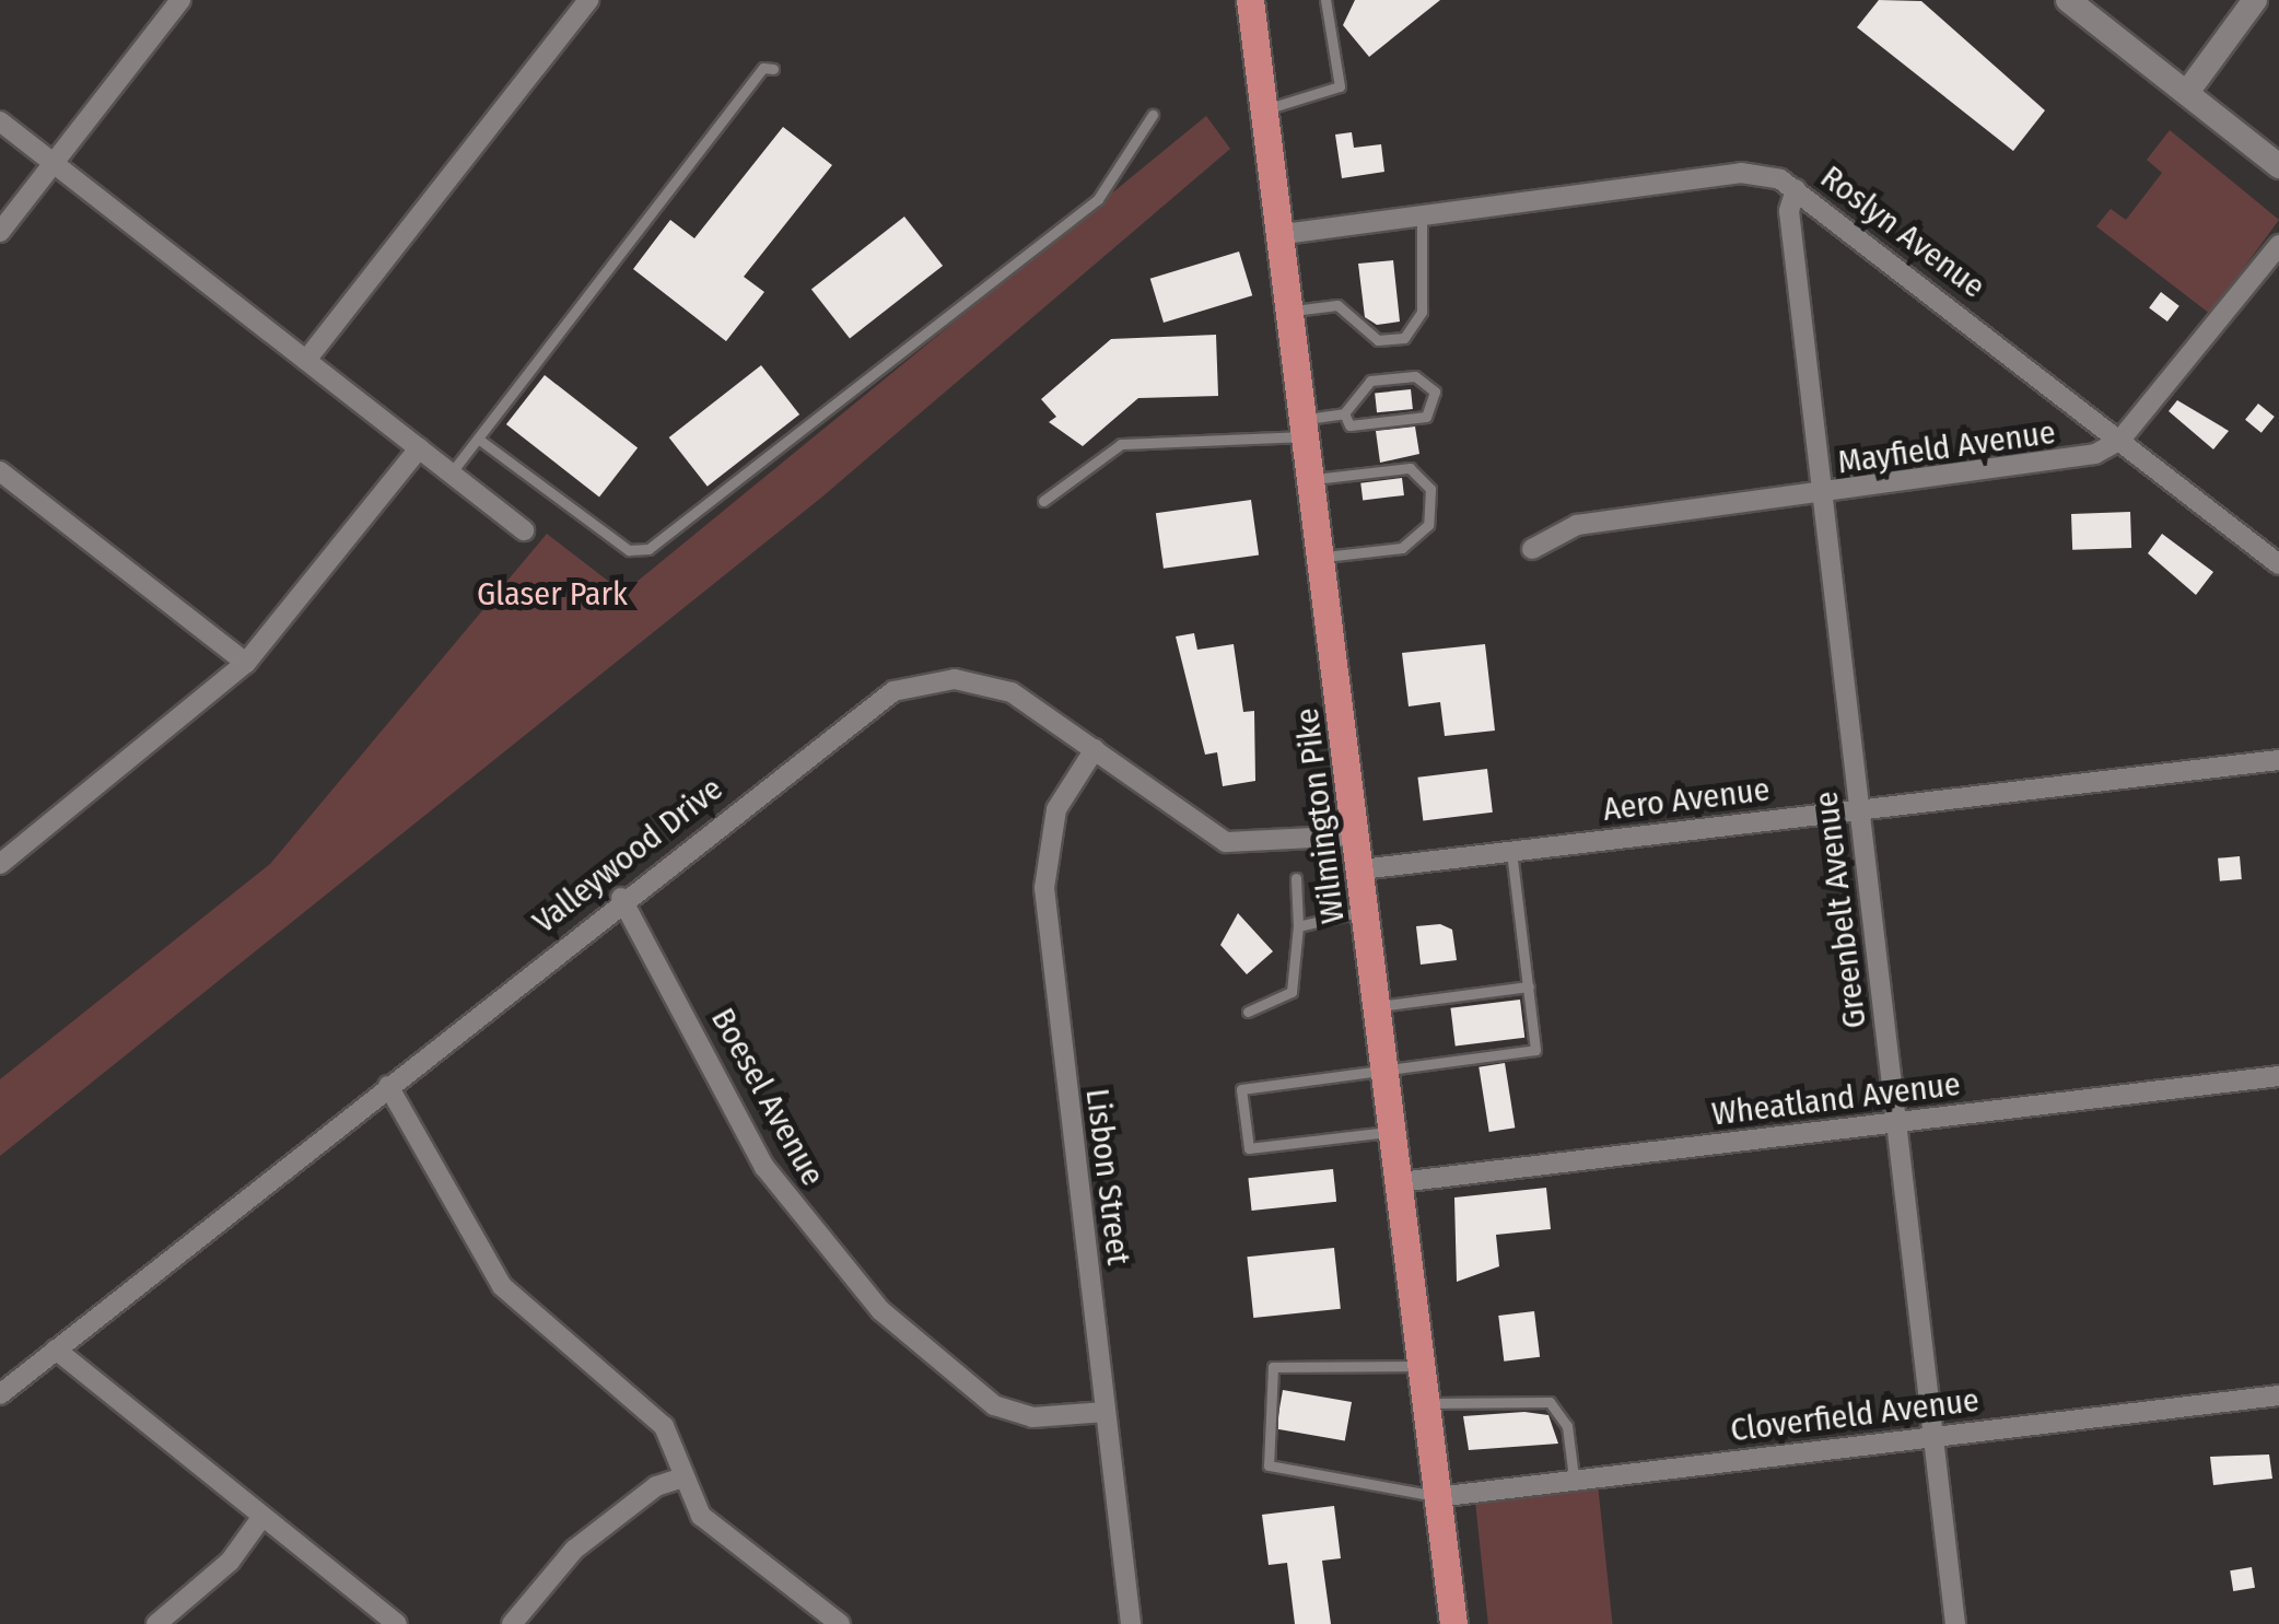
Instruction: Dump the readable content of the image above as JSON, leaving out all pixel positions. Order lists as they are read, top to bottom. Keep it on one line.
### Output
{"streets":{"main road":["Wilmington Pike"],"street":["Roslyn Avenue","Mayfield Avenue","Aero Avenue","Valleywood Drive","Greenbelt Avenue","Boesel Avenue","Wheatland Avenue","Lisbon Street","Cloverfield Avenue"]},"crossings":[["Roslyn Avenue","Mayfield Avenue"],["Roslyn Avenue","Wilmington Pike"],["Roslyn Avenue","Greenbelt Avenue"],["Mayfield Avenue","Greenbelt Avenue"],["Aero Avenue","Wilmington Pike"],["Aero Avenue","Greenbelt Avenue"],["Wilmington Pike","Valleywood Drive"],["Wilmington Pike","Wheatland Avenue"],["Wilmington Pike","Cloverfield Avenue"],["Valleywood Drive","Boesel Avenue"],["Valleywood Drive","Lisbon Street"],["Greenbelt Avenue","Wheatland Avenue"],["Greenbelt Avenue","Cloverfield Avenue"],["Boesel Avenue","Lisbon Street"]],"parks":["Glaser Park"]}
